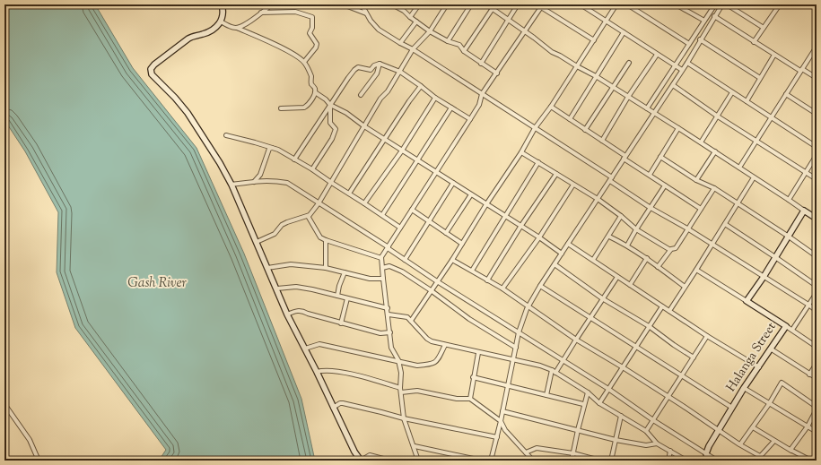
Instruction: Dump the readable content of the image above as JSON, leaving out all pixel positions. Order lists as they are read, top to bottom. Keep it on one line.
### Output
{"streets":{"main road":["Halanga Street"]},"water":["Gash River"]}
